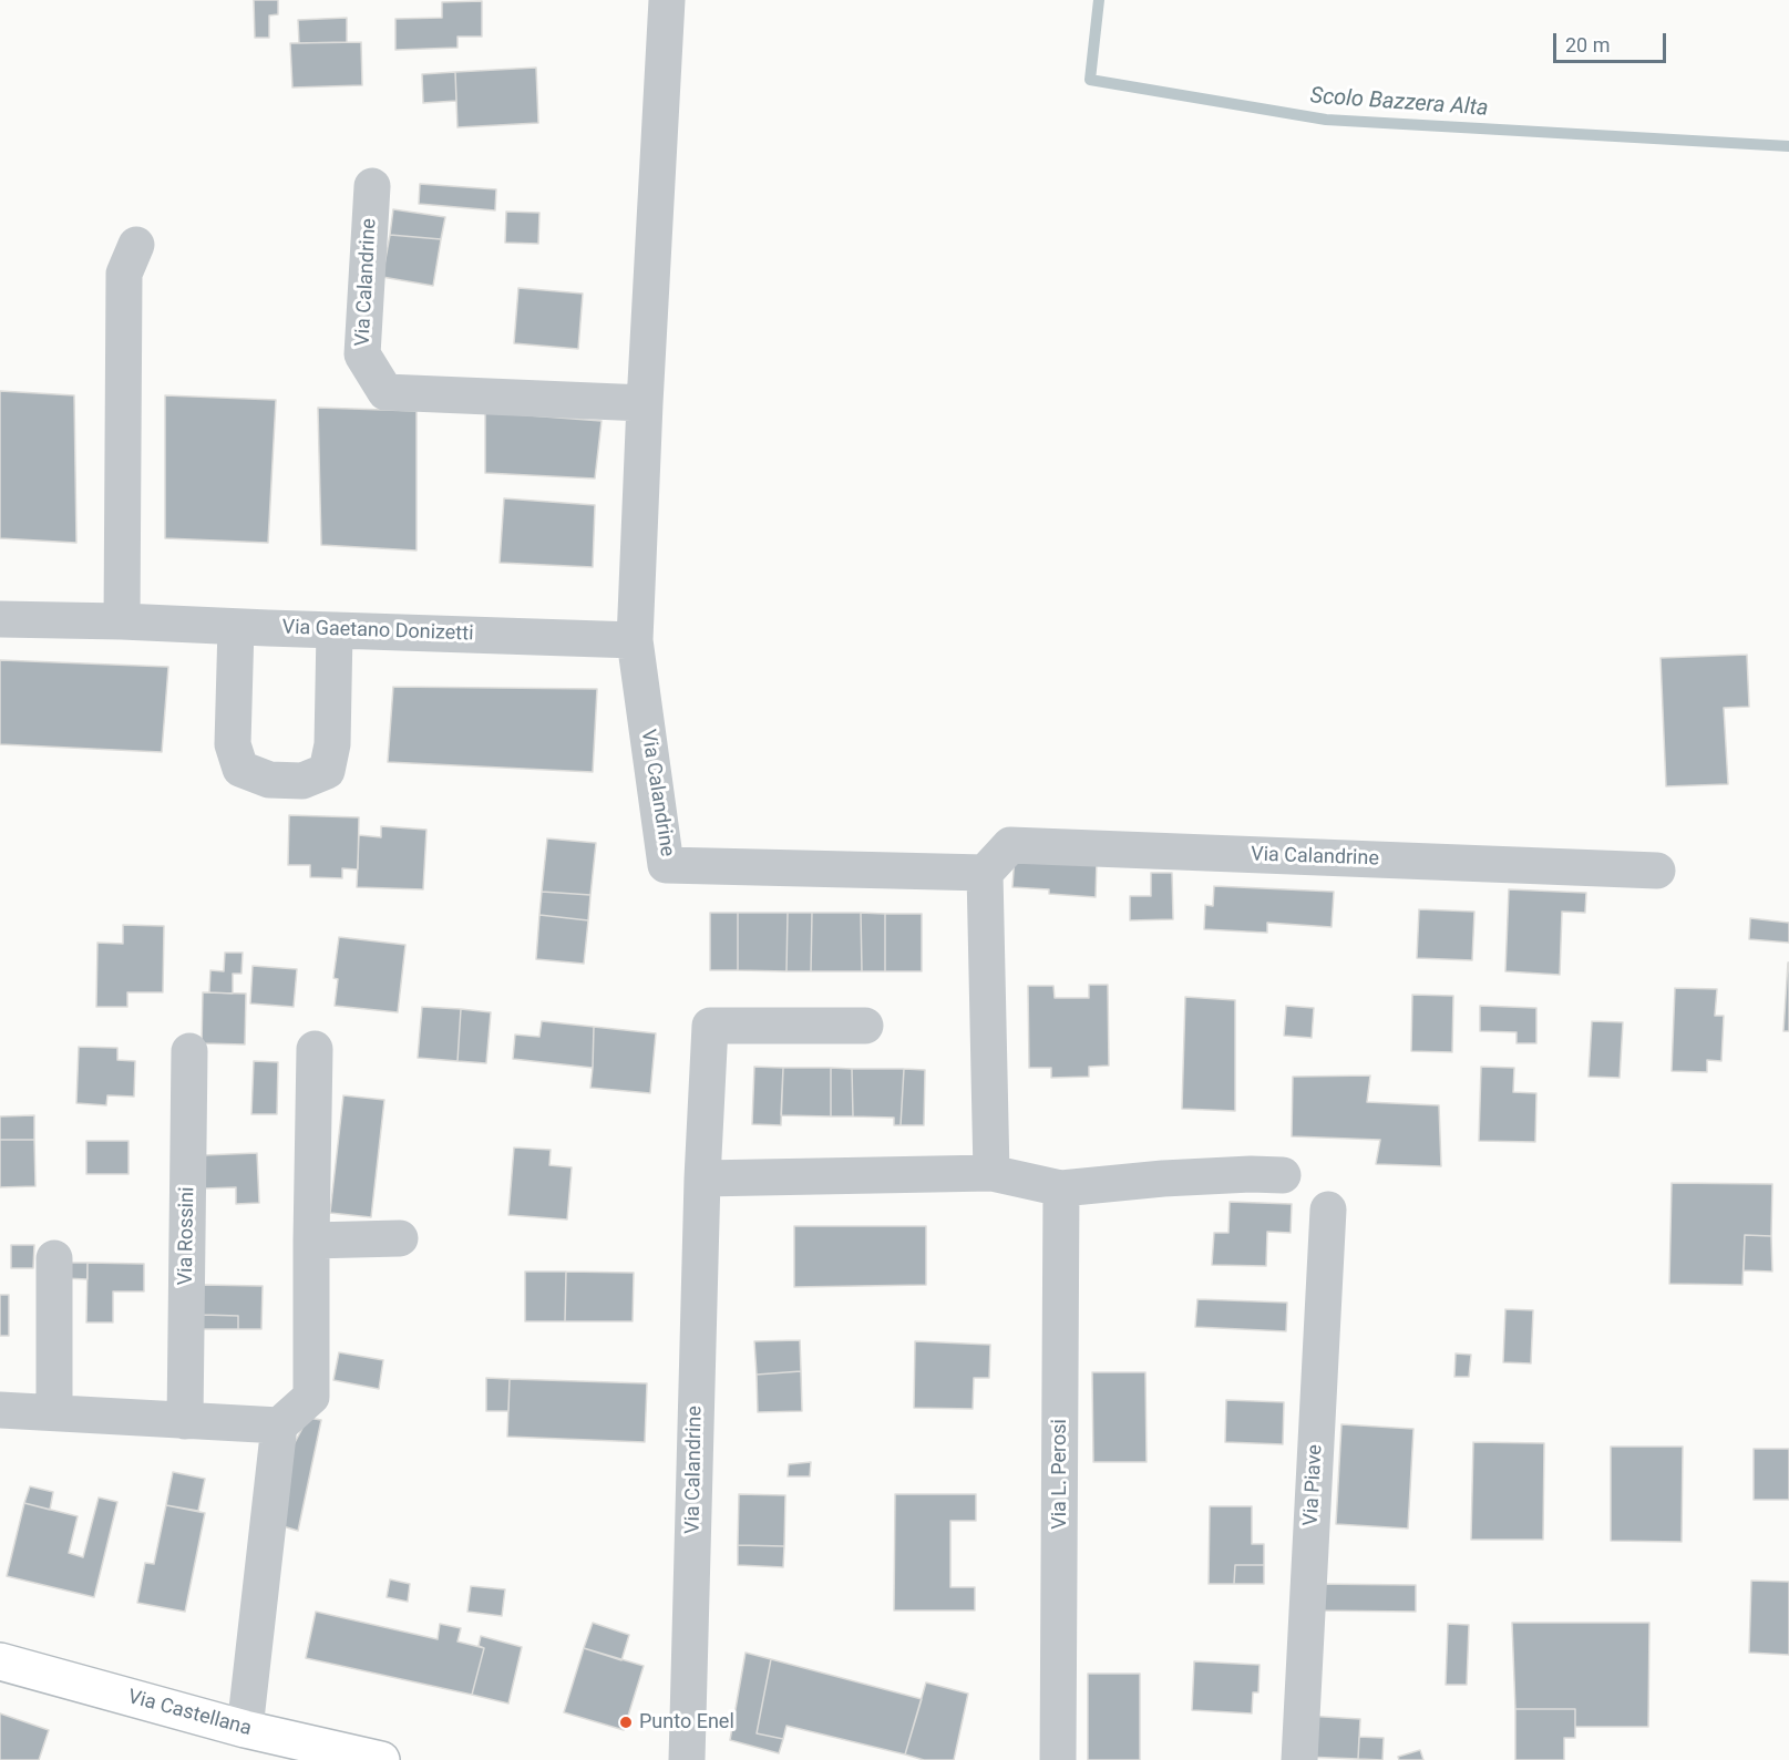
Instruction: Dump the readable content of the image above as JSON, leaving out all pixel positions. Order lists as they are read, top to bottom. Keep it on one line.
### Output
{"streets":{"street":["Via Calandrine","Via Gaetano Donizetti","Via Rossini","Via L. Perosi","Via Piave","Via Castellana"]},"crossings":[["Via Calandrine","Via Gaetano Donizetti"]],"water":["Scolo Bazzera Alta"],"places":["Punto Enel"],"scale_bar":"20 m"}
